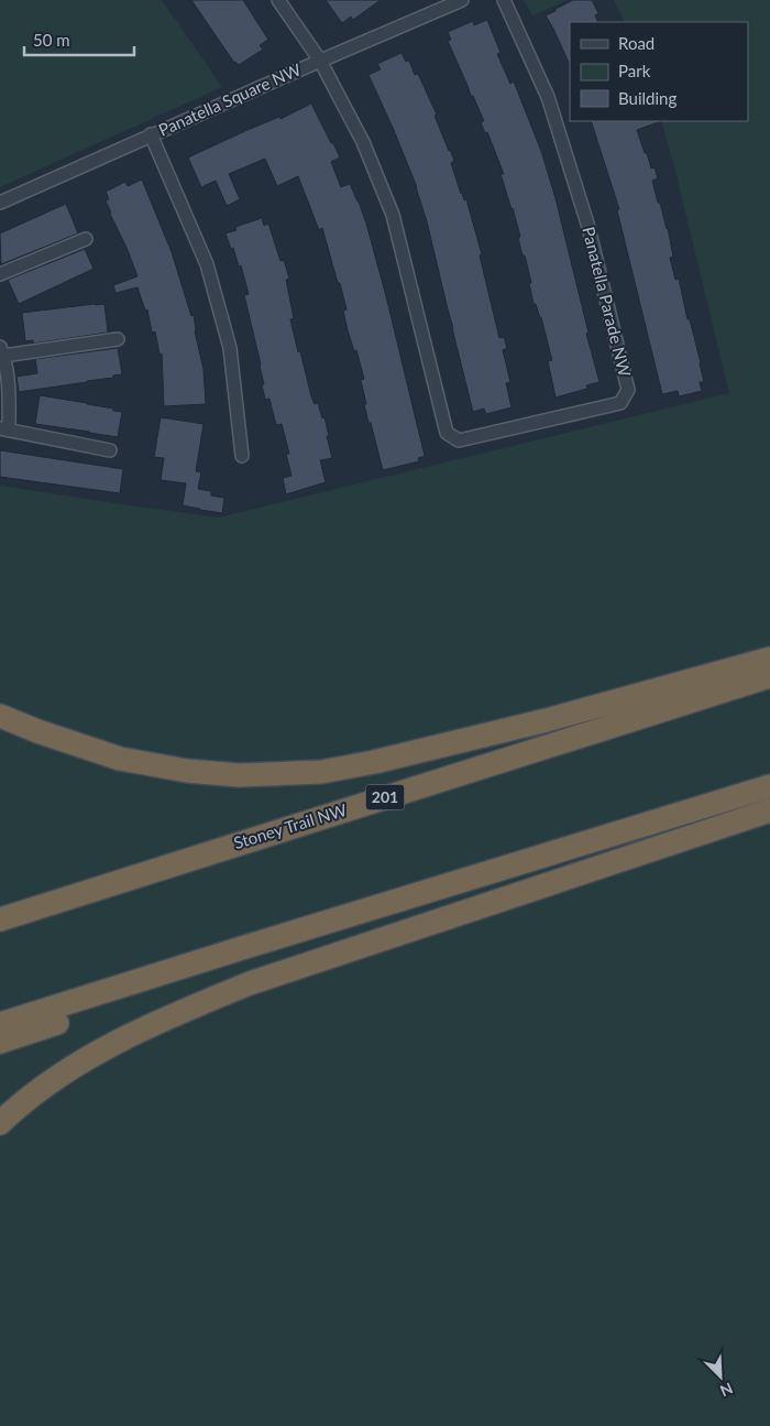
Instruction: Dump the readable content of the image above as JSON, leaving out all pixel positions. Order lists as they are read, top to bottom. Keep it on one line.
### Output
{"streets":{"highway":["201","Stoney Trail NW"],"street":["Panatella Square NW","Panatella Parade NW"]},"crossings":[["Panatella Square NW","Panatella Parade NW"]],"legend":["Road","Park","Building"],"scale_bar":"50 m","north":"bottom right"}
